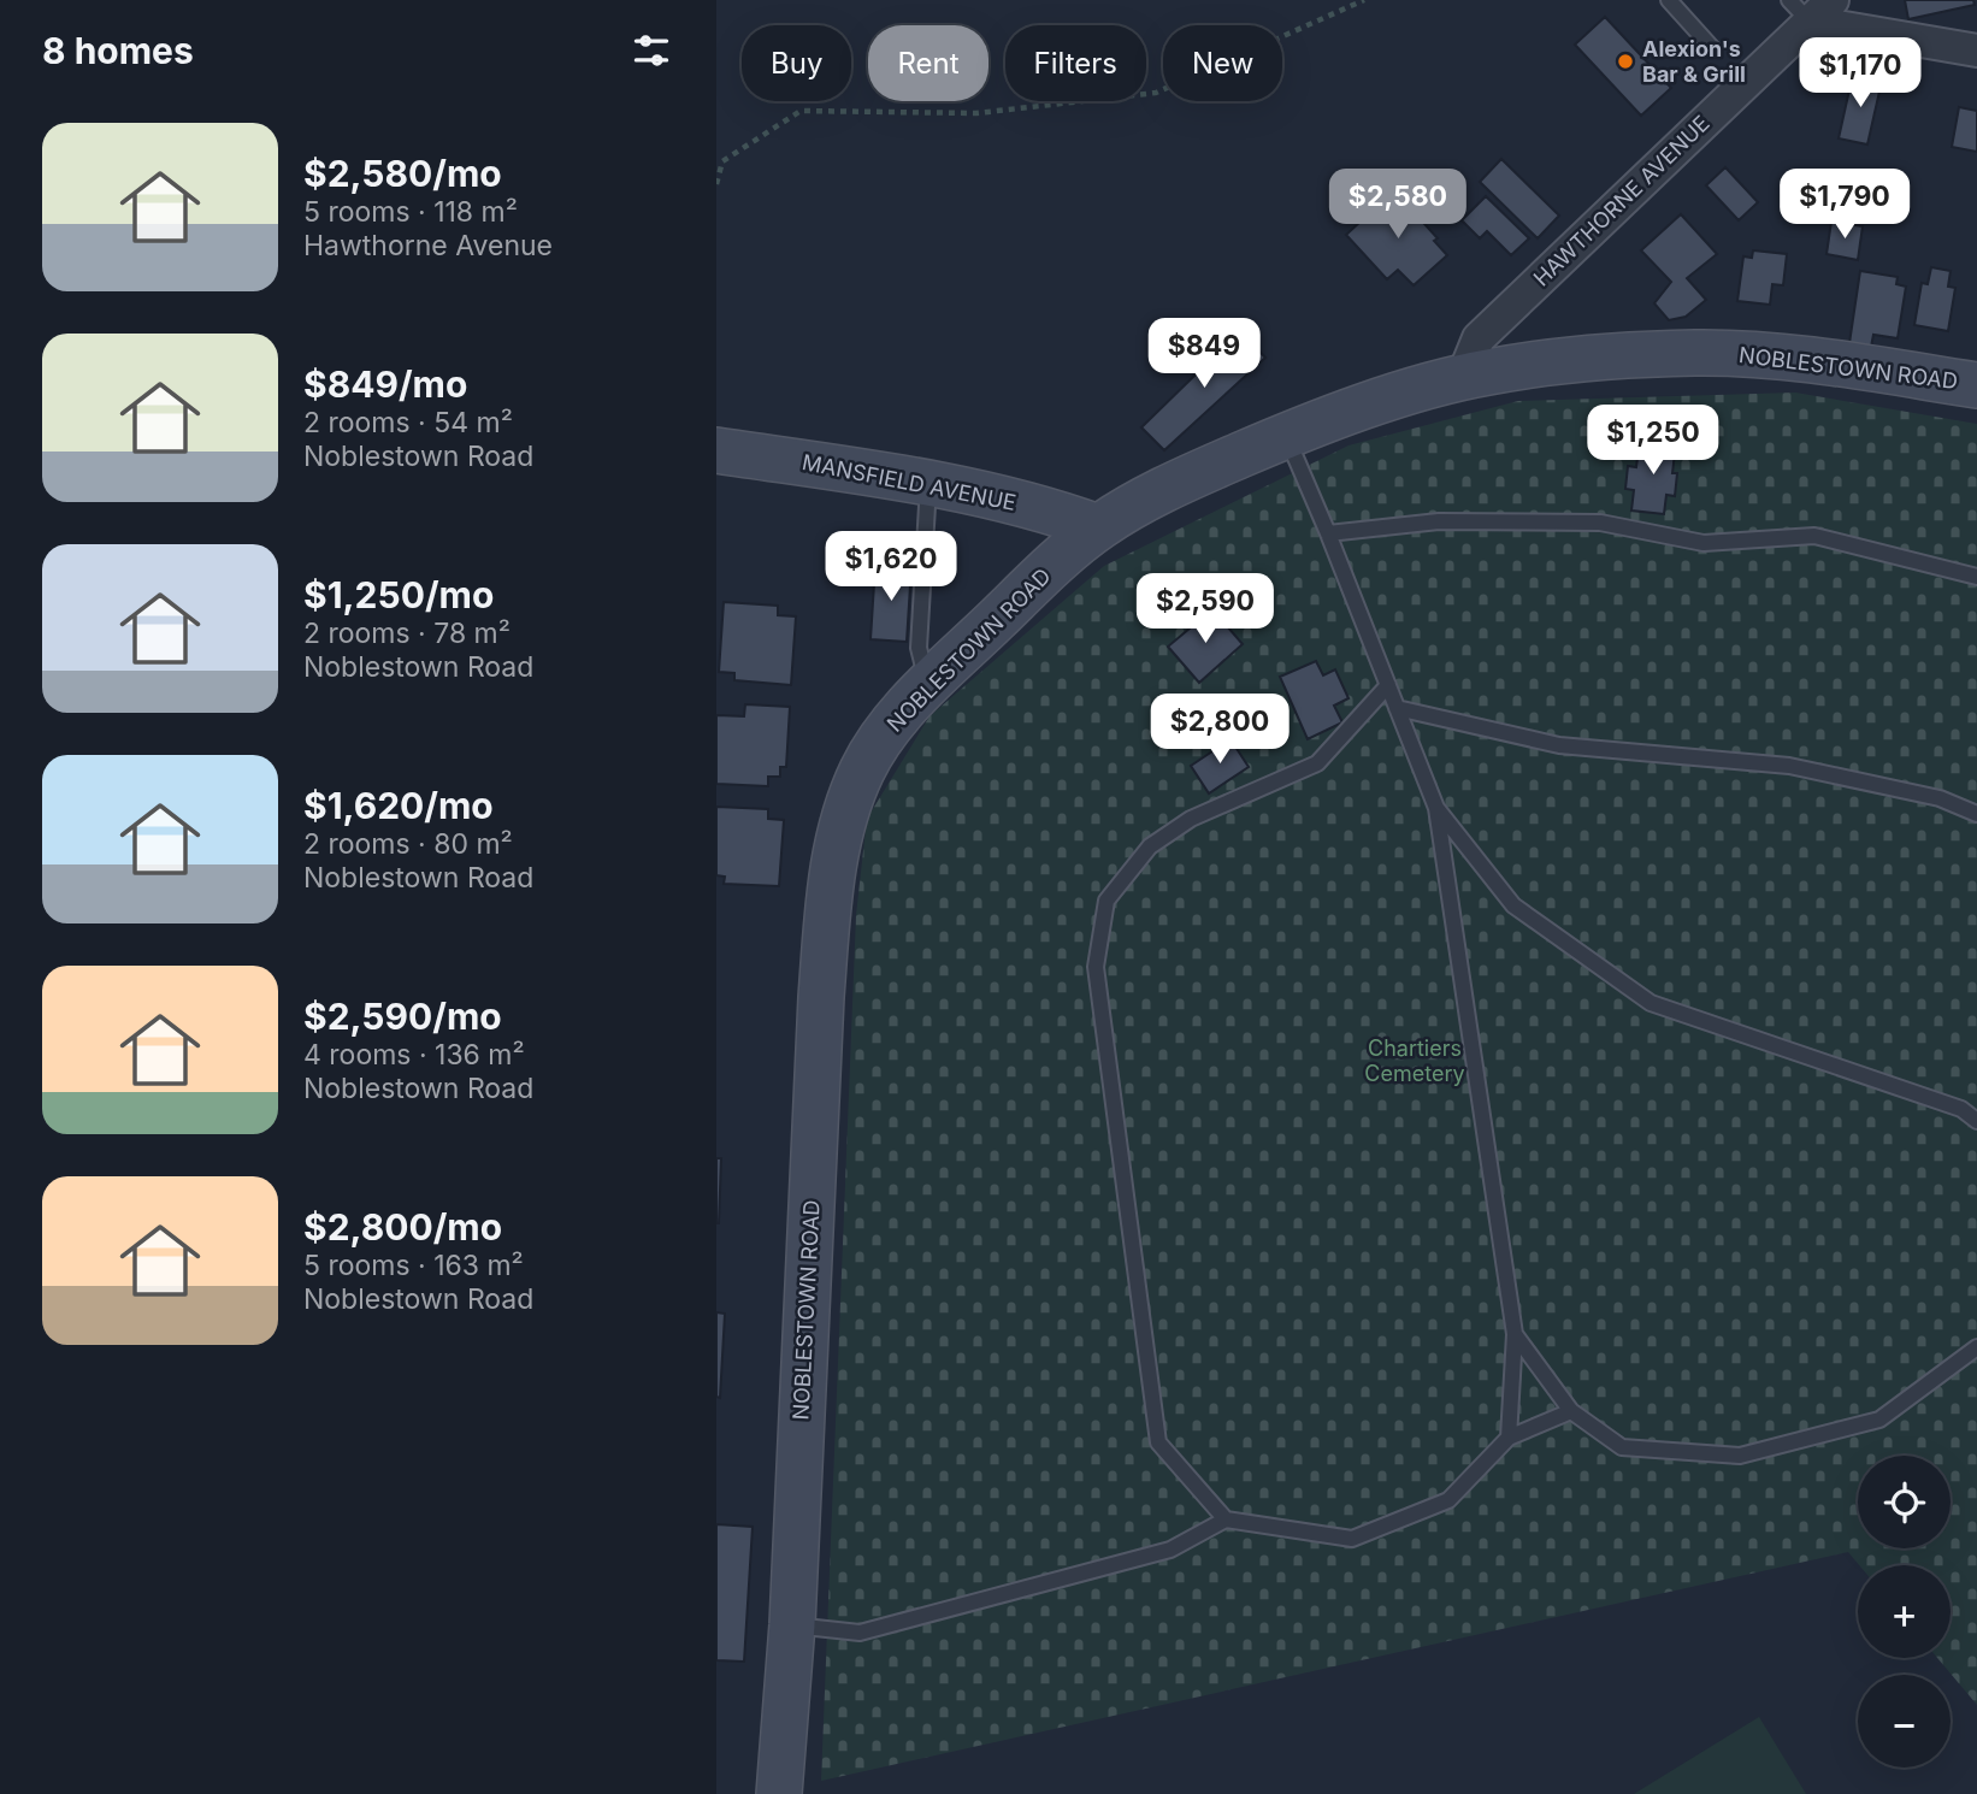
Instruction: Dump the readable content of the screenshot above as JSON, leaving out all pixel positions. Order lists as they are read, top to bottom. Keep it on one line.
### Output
{"streets":{"main road":["NOBLESTOWN ROAD","MANSFIELD AVENUE"],"street":["HAWTHORNE AVENUE"]},"crossings":[["HAWTHORNE AVENUE","NOBLESTOWN ROAD"],["NOBLESTOWN ROAD","MANSFIELD AVENUE"]],"parks":["Chartiers Cemetery"],"places":["Alexion's Bar & Grill"],"page":{"heading":"8 homes","chip":["Buy","Rent","Filters","New"],"price":["$1,170","$2,580","$1,790","$849","$1,250","$1,620","$2,590","$2,800"],"list":[{"name":"$2,580/mo","note":"5 rooms · 118 m² · Hawthorne Avenue"},{"name":"$849/mo","note":"2 rooms · 54 m² · Noblestown Road"},{"name":"$1,250/mo","note":"2 rooms · 78 m² · Noblestown Road"},{"name":"$1,620/mo","note":"2 rooms · 80 m² · Noblestown Road"},{"name":"$2,590/mo","note":"4 rooms · 136 m² · Noblestown Road"},{"name":"$2,800/mo","note":"5 rooms · 163 m² · Noblestown Road"}],"map_buttons":["+","−"]}}
